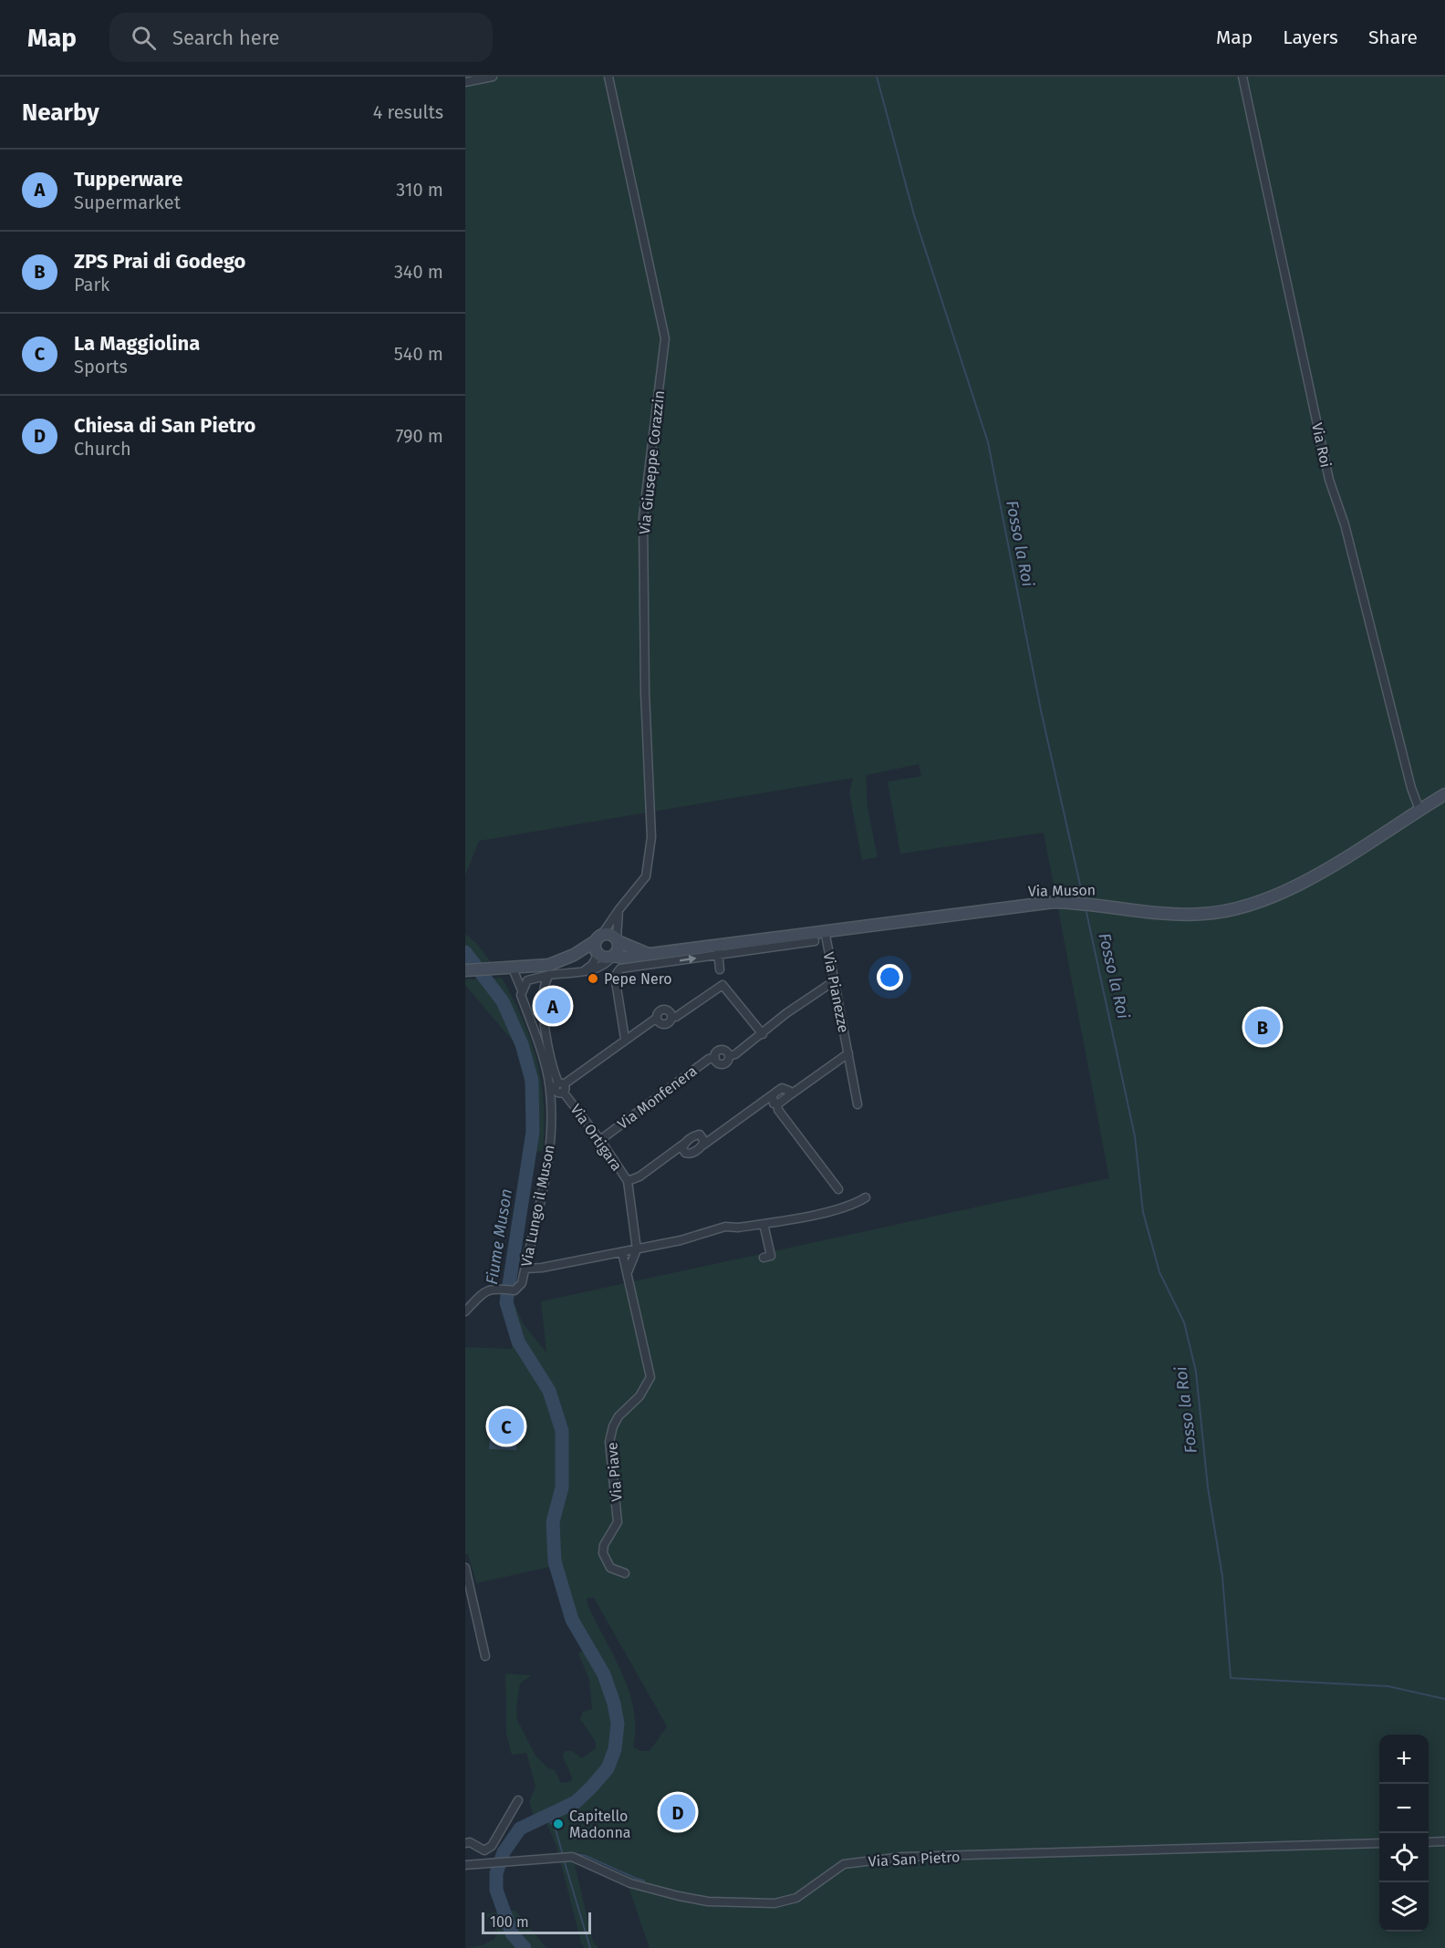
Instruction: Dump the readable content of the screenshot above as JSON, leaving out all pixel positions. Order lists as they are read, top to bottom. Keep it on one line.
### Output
{"streets":{"main road":["Via Muson"],"street":["Via Roi","Via Giuseppe Corazzin","Via Pianezze","Via Monfenera","Via Ortigara","Via Lungo il Muson","Via Piave","Via San Pietro"]},"crossings":[["Via Roi","Via Muson"],["Via Giuseppe Corazzin","Via Muson"],["Via Muson","Via Pianezze"],["Via Muson","Via Lungo il Muson"],["Via Pianezze","Via Monfenera"],["Via Monfenera","Via Ortigara"]],"water":["Fosso la Roi","Fiume Muson"],"places":["Pepe Nero","Capitello Madonna"],"scale_bar":"100 m","page":{"header":"Map","search":"Search here","nav":["Map","Layers","Share"],"heading":["Nearby","4 results"],"list":[{"mark":"A","name":"Tupperware","note":"Supermarket","value":"310 m"},{"mark":"B","name":"ZPS Prai di Godego","note":"Park","value":"340 m"},{"mark":"C","name":"La Maggiolina","note":"Sports","value":"540 m"},{"mark":"D","name":"Chiesa di San Pietro","note":"Church","value":"790 m"}],"pins":["A","B","C","D"],"map_buttons":["+","−"],"scale":"100 m"}}
